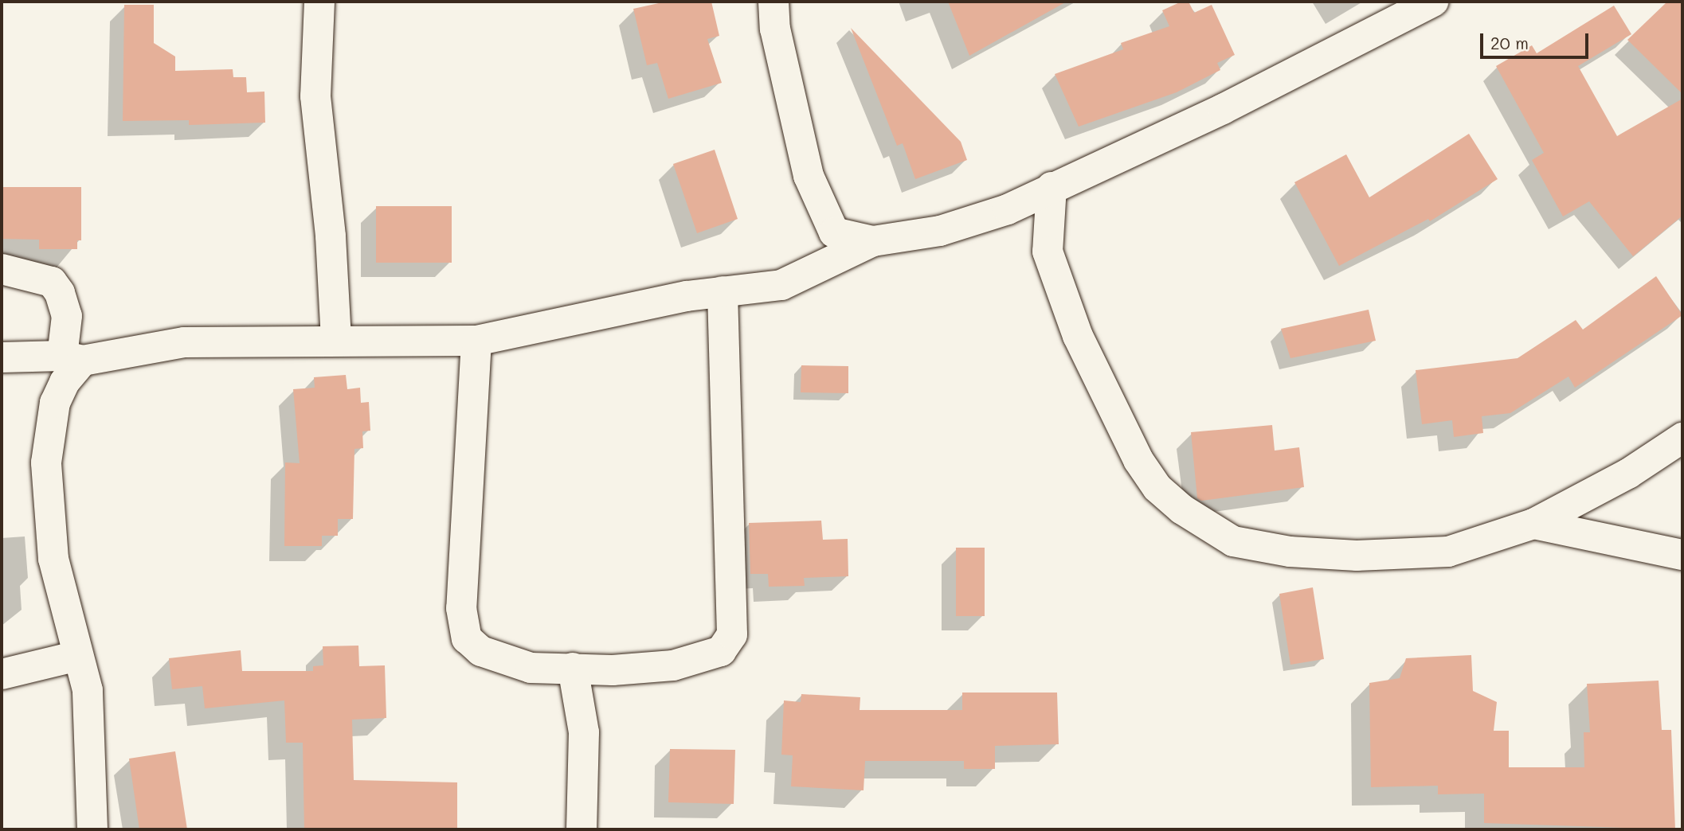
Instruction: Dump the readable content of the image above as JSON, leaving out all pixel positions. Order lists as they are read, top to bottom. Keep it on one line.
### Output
{"scale_bar":"20 m"}
